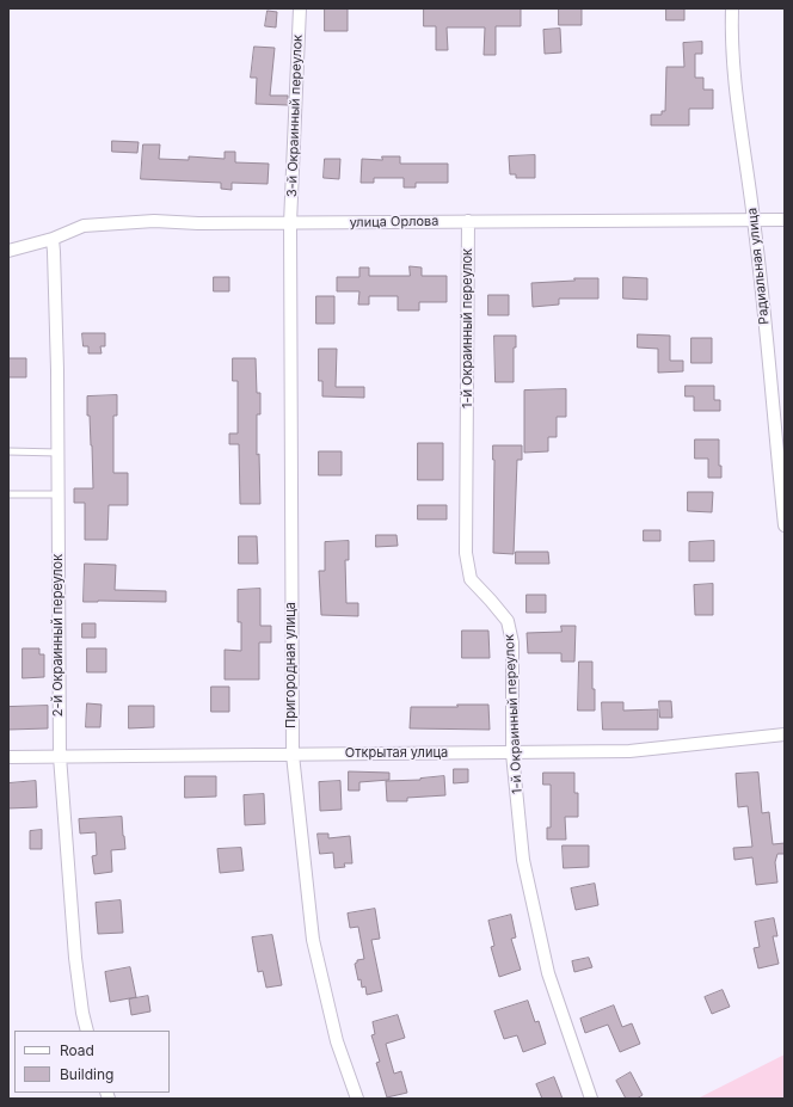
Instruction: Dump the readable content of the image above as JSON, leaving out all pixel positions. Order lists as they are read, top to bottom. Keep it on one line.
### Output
{"streets":{"street":["3-й Окраинный переулок","улица Орлова","Радиальная улица","1-й Окраинный переулок","2-й Окраинный переулок","Пригородная улица","Открытая улица"]},"crossings":[["3-й Окраинный переулок","улица Орлова"],["3-й Окраинный переулок","Пригородная улица"],["улица Орлова","Радиальная улица"],["улица Орлова","1-й Окраинный переулок"],["улица Орлова","2-й Окраинный переулок"],["улица Орлова","Пригородная улица"],["1-й Окраинный переулок","Открытая улица"],["2-й Окраинный переулок","Открытая улица"],["Пригородная улица","Открытая улица"]],"legend":["Road","Building"]}
